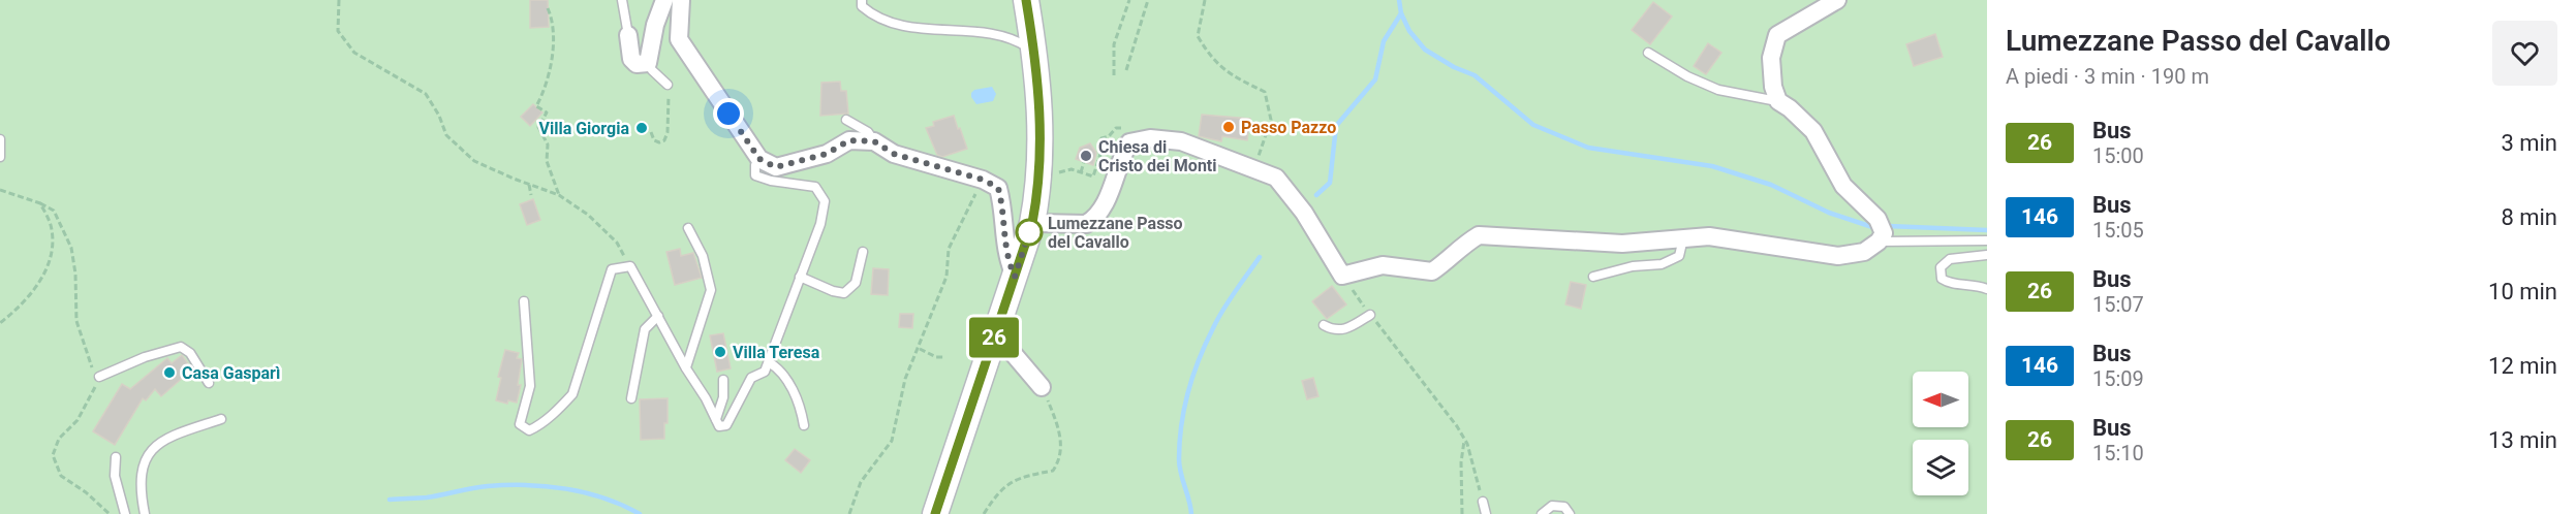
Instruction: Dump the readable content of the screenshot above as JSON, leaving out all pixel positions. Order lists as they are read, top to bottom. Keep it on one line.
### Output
{"places":["Passo Pazzo","Villa Giorgia","Chiesa di Cristo dei Monti","Lumezzane Passo del Cavallo","Villa Teresa","Casa Gasparì"],"lines":["bus line 26"],"north":"left","page":{"on_map":"26","heading":["Lumezzane Passo del Cavallo","A piedi · 3 min · 190 m"],"list":[{"mark":"26","name":"Bus","note":"15:00","value":"3 min"},{"mark":"146","name":"Bus","note":"15:05","value":"8 min"},{"mark":"26","name":"Bus","note":"15:07","value":"10 min"},{"mark":"146","name":"Bus","note":"15:09","value":"12 min"},{"mark":"26","name":"Bus","note":"15:10","value":"13 min"}]}}
